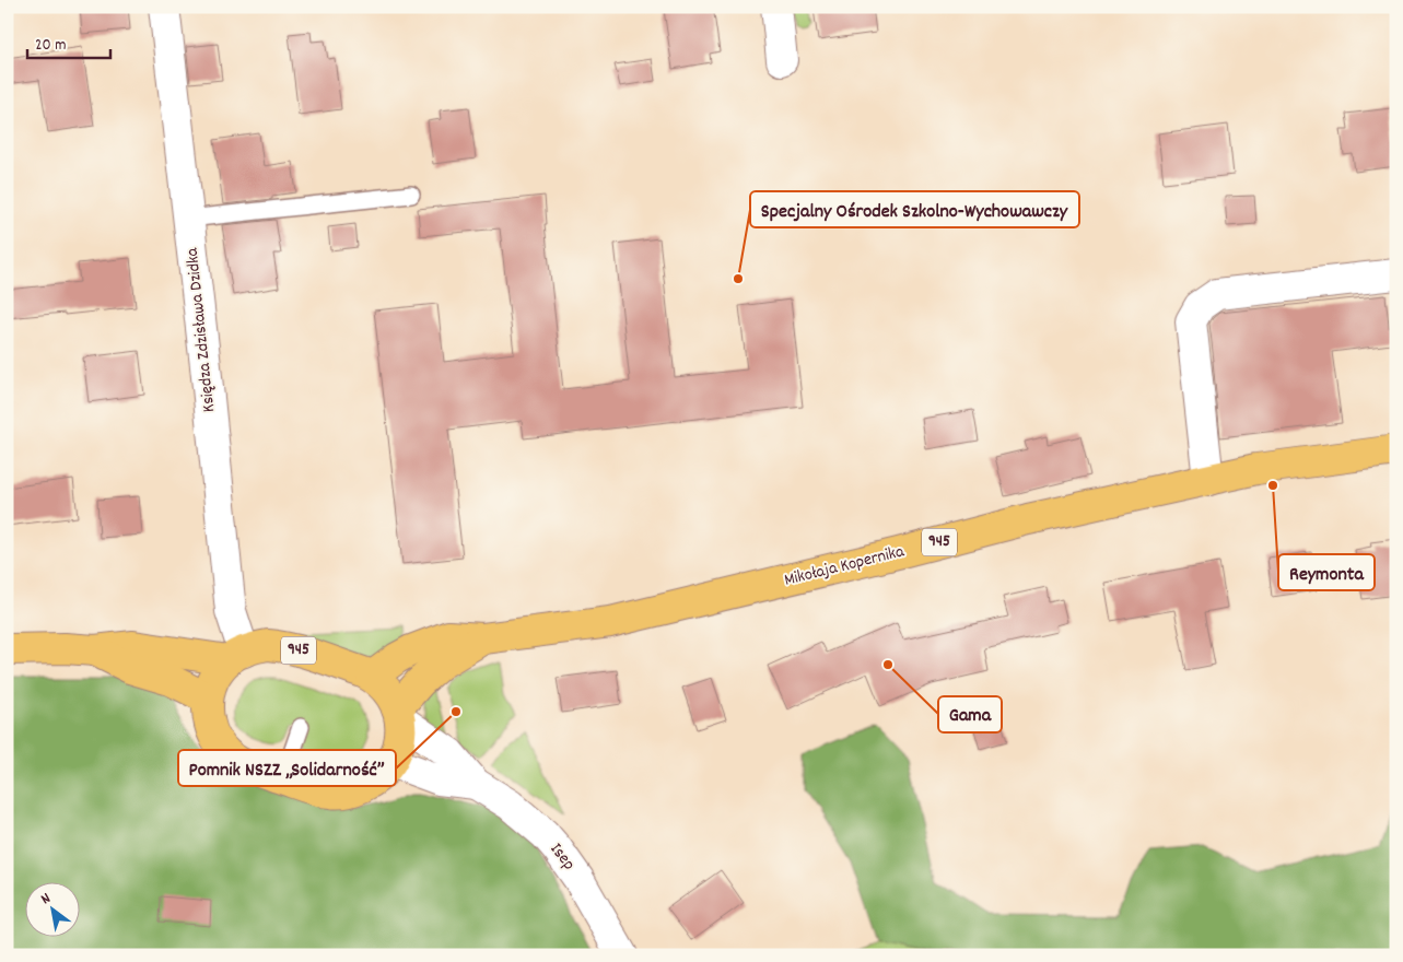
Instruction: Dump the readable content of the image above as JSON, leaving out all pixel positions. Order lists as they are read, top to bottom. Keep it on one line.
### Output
{"streets":{"main road":["945","Mikołaja Kopernika"],"street":["Księdza Zdzisława Dzidka","Isep"]},"crossings":[["Księdza Zdzisława Dzidka","945"],["Księdza Zdzisława Dzidka","Mikołaja Kopernika"],["Księdza Zdzisława Dzidka","Isep"],["945","Mikołaja Kopernika"],["945","Isep"],["Mikołaja Kopernika","Isep"]],"places":["Specjalny Ośrodek Szkolno-Wychowawczy","Reymonta","Gama","Pomnik NSZZ „Solidarność”"],"scale_bar":"20 m","north":"top left"}
